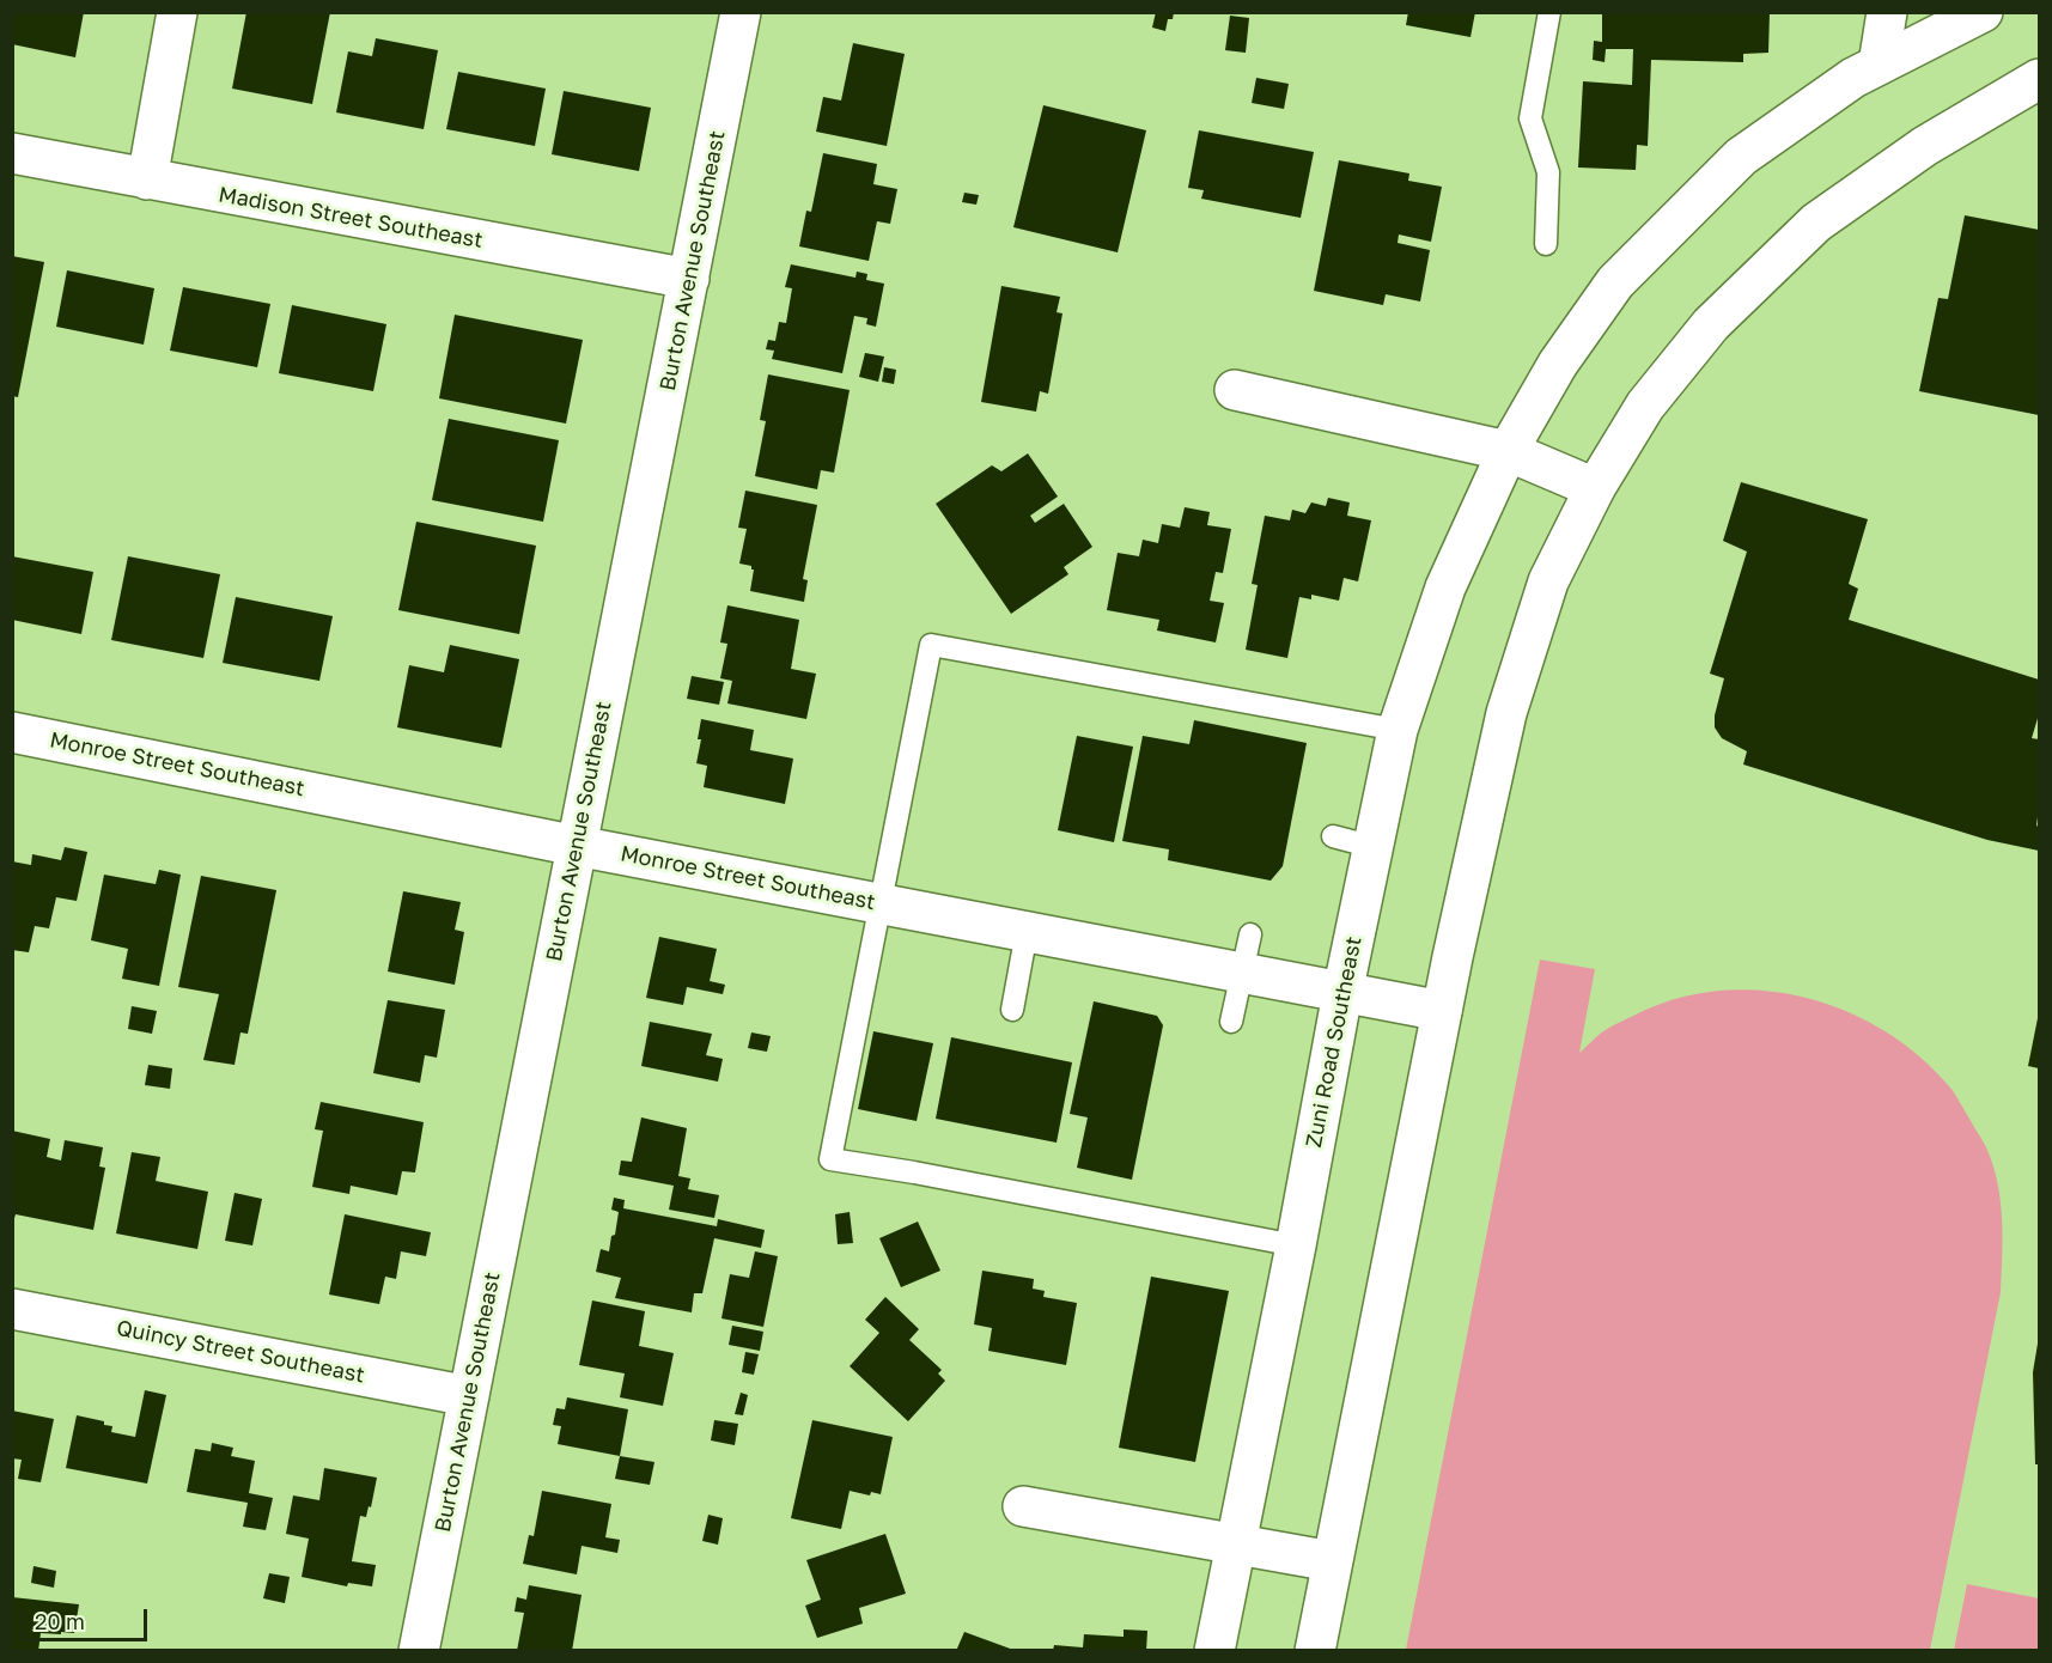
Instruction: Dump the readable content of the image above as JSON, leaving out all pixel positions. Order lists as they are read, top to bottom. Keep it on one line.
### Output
{"streets":{"street":["Madison Street Southeast","Burton Avenue Southeast","Monroe Street Southeast","Zuni Road Southeast","Quincy Street Southeast"]},"crossings":[["Madison Street Southeast","Burton Avenue Southeast"],["Burton Avenue Southeast","Monroe Street Southeast"],["Burton Avenue Southeast","Quincy Street Southeast"],["Monroe Street Southeast","Zuni Road Southeast"]],"scale_bar":"20 m"}
